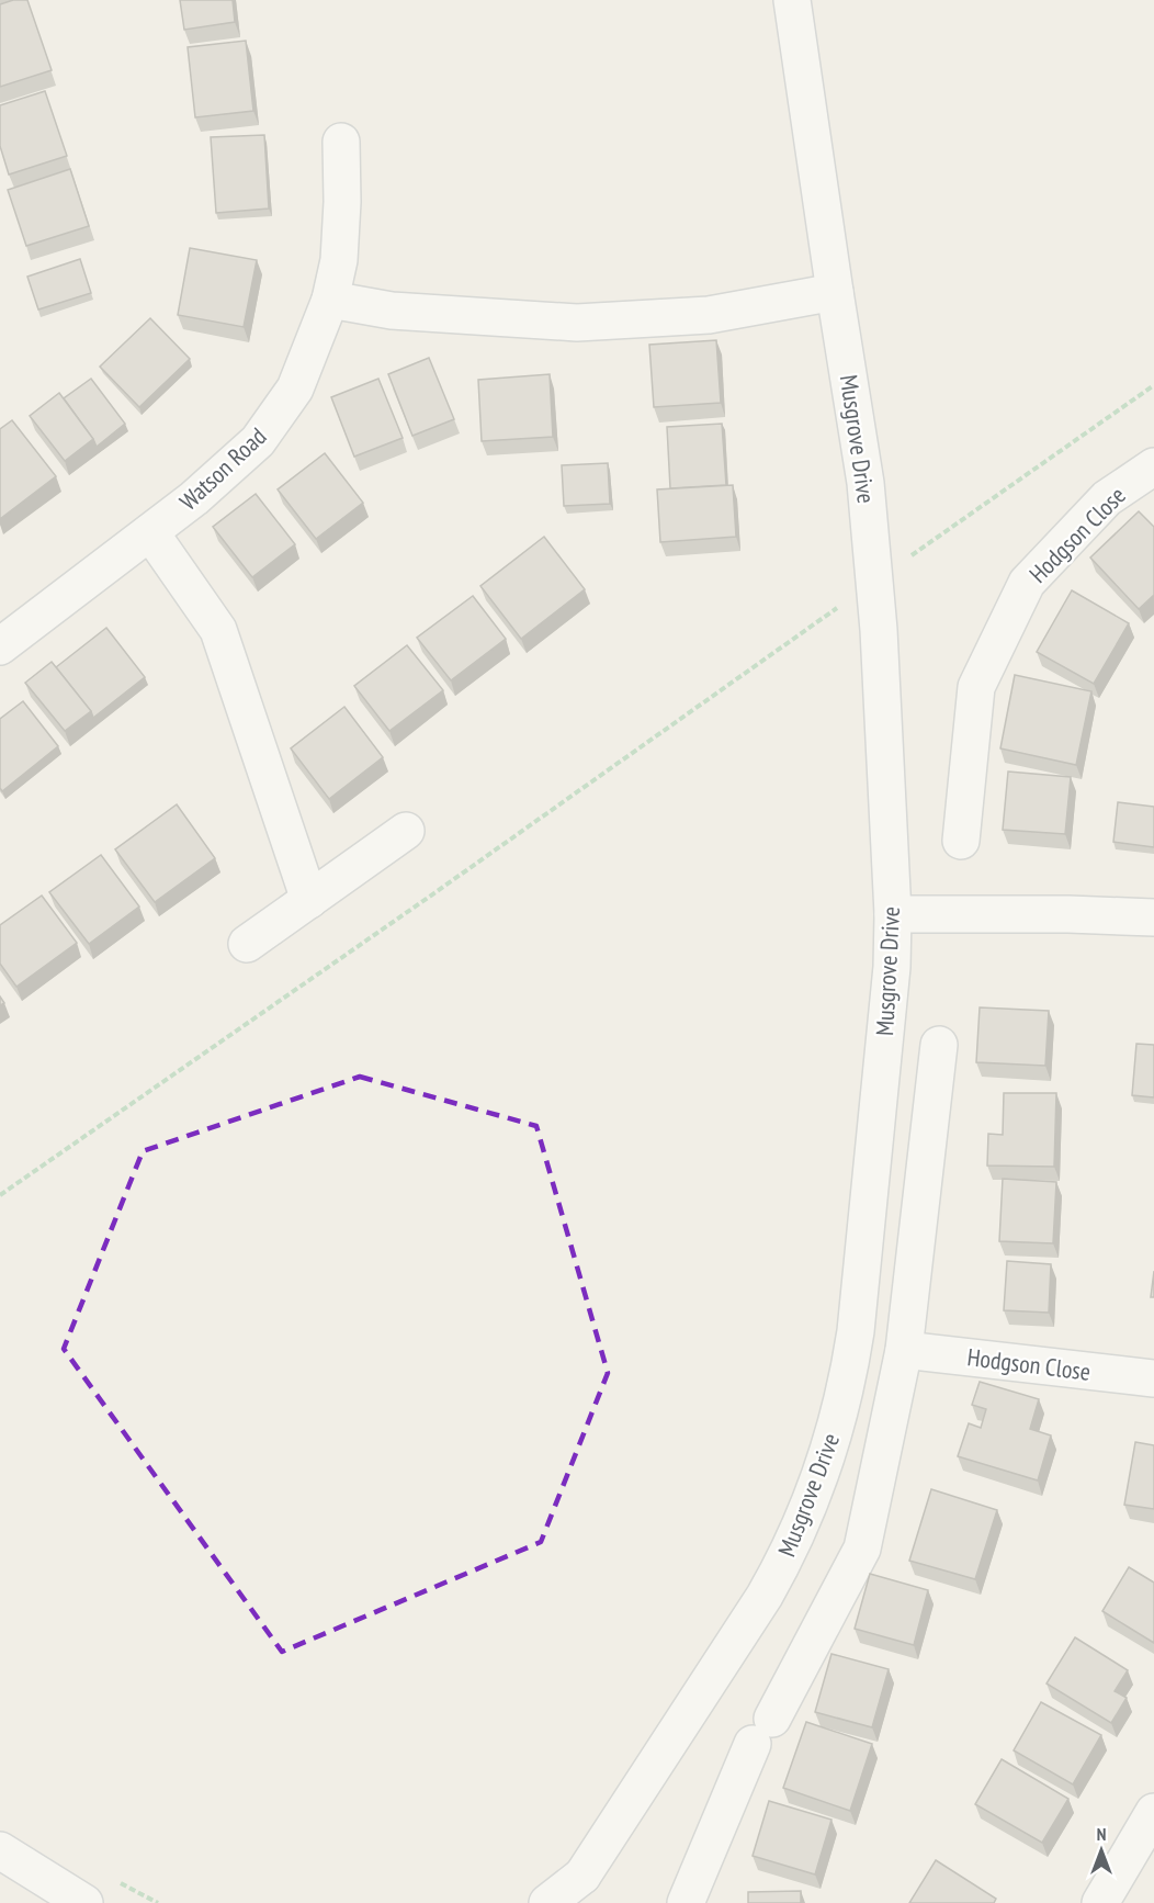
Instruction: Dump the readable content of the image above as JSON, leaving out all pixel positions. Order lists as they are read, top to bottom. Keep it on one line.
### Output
{"streets":{"street":["Musgrove Drive","Watson Road","Hodgson Close"]},"north":"top"}
